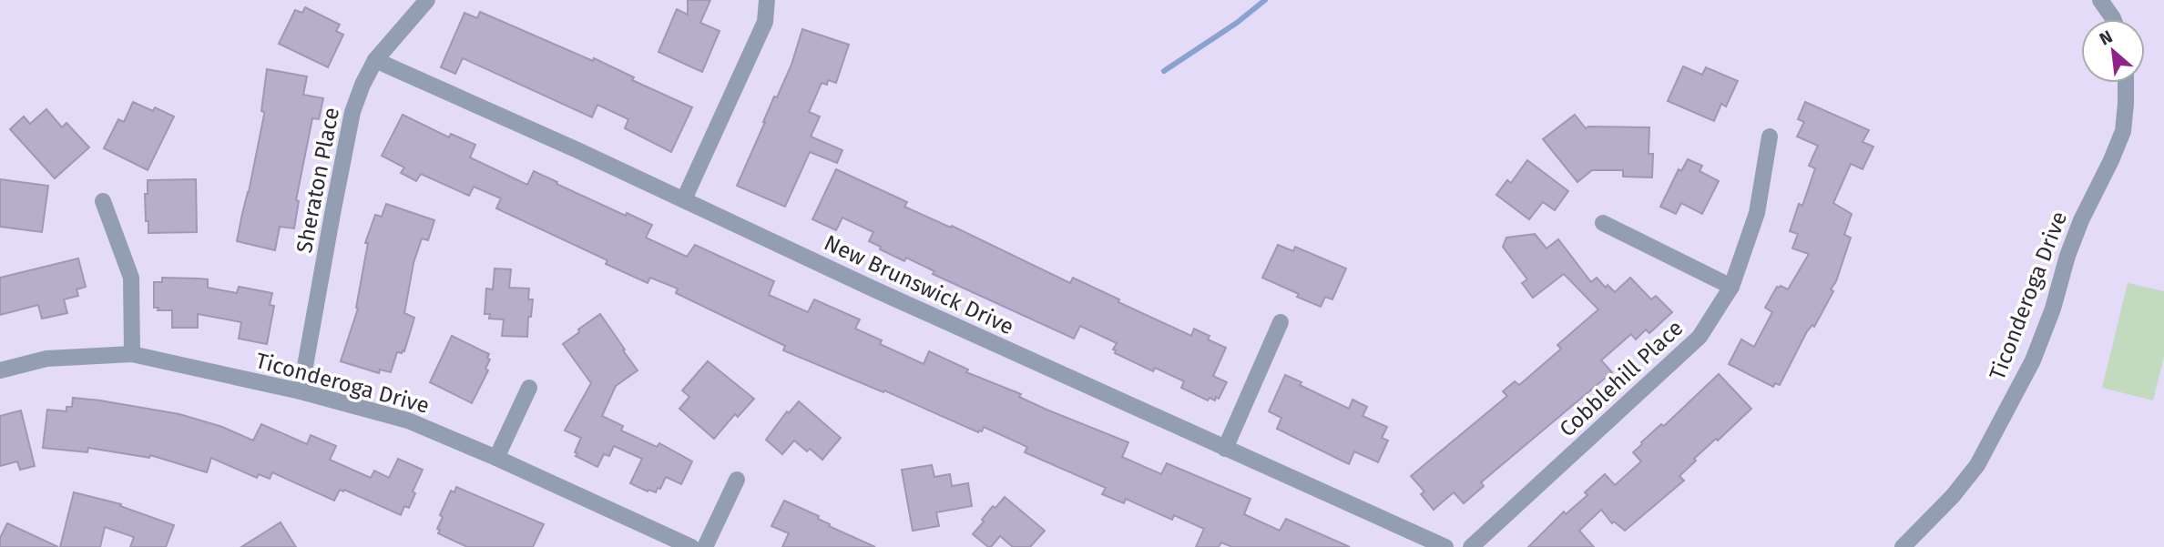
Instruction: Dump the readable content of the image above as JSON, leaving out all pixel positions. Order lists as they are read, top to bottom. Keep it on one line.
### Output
{"streets":{"street":["Sheraton Place","New Brunswick Drive","Ticonderoga Drive","Cobblehill Place"]},"crossings":[["Sheraton Place","New Brunswick Drive"],["Sheraton Place","Ticonderoga Drive"]],"north":"top left"}
